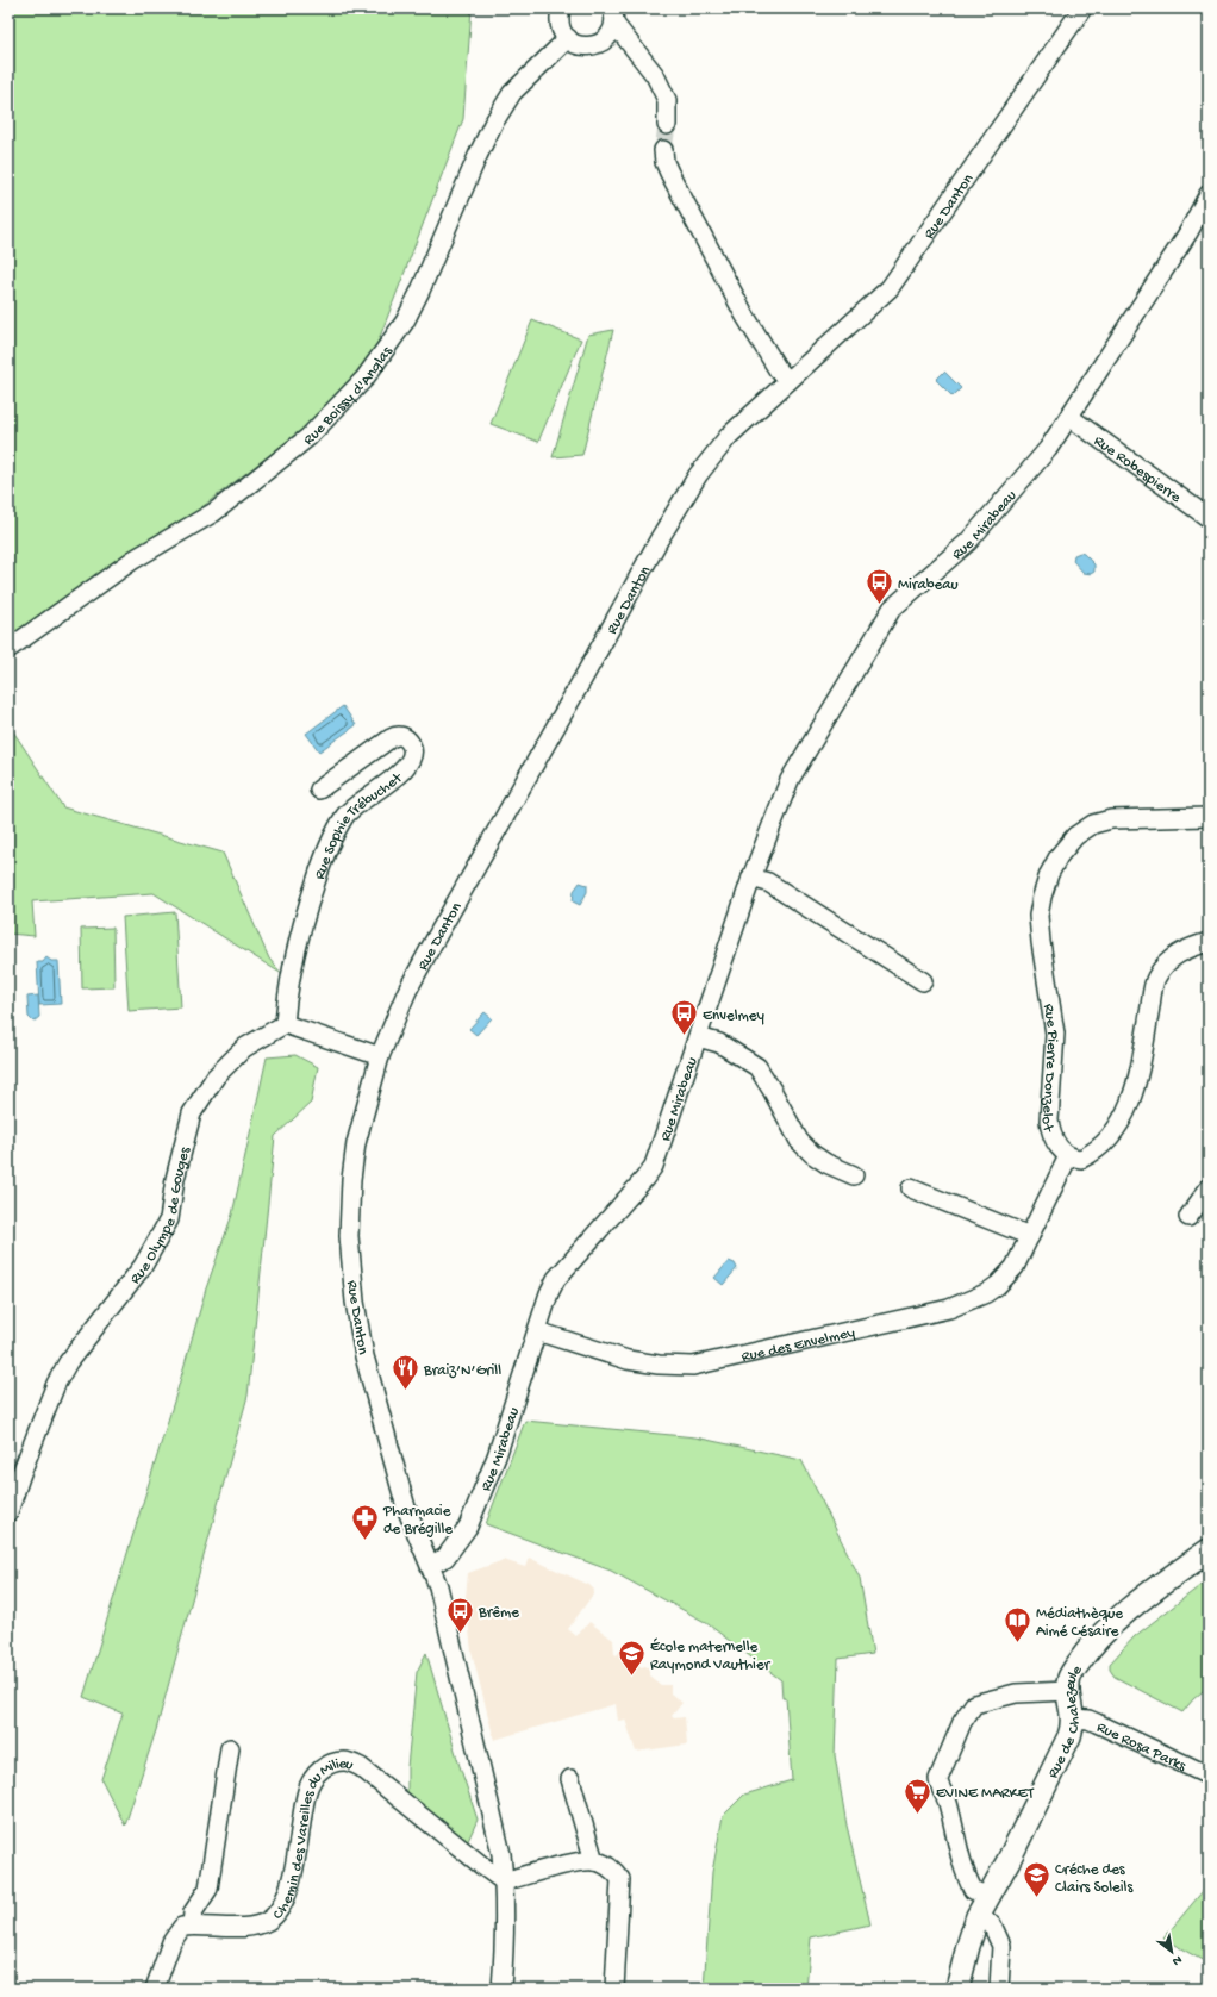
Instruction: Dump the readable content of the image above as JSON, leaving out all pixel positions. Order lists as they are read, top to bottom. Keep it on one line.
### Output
{"streets":{"street":["Rue Danton","Rue Boissy d'Anglas","Rue Robespierre","Rue Mirabeau","Rue Sophie Trébuchet","Rue Pierre Donzelot","Rue Olympe de Gouges","Rue des Envelmey","Rue de Chalezeule","Rue Rosa Parks","Chemin des Vareilles du Milieu"]},"crossings":[["Rue Danton","Rue Mirabeau"],["Rue Robespierre","Rue Mirabeau"],["Rue Mirabeau","Rue des Envelmey"],["Rue Sophie Trébuchet","Rue Olympe de Gouges"],["Rue Pierre Donzelot","Rue des Envelmey"],["Rue de Chalezeule","Rue Rosa Parks"]],"places":{"bus stop":["Mirabeau","Envelmey","Brême"],"restaurant":["Braiz’N’Grill"],"pharmacy":["Pharmacie de Brégille"],"library":["Médiathèque Aimé Césaire"],"school or university":["École maternelle Raymond Vauthier","Créche des Clairs Soleils"],"supermarket":["EVINE MARKET"]},"north":"bottom right"}
